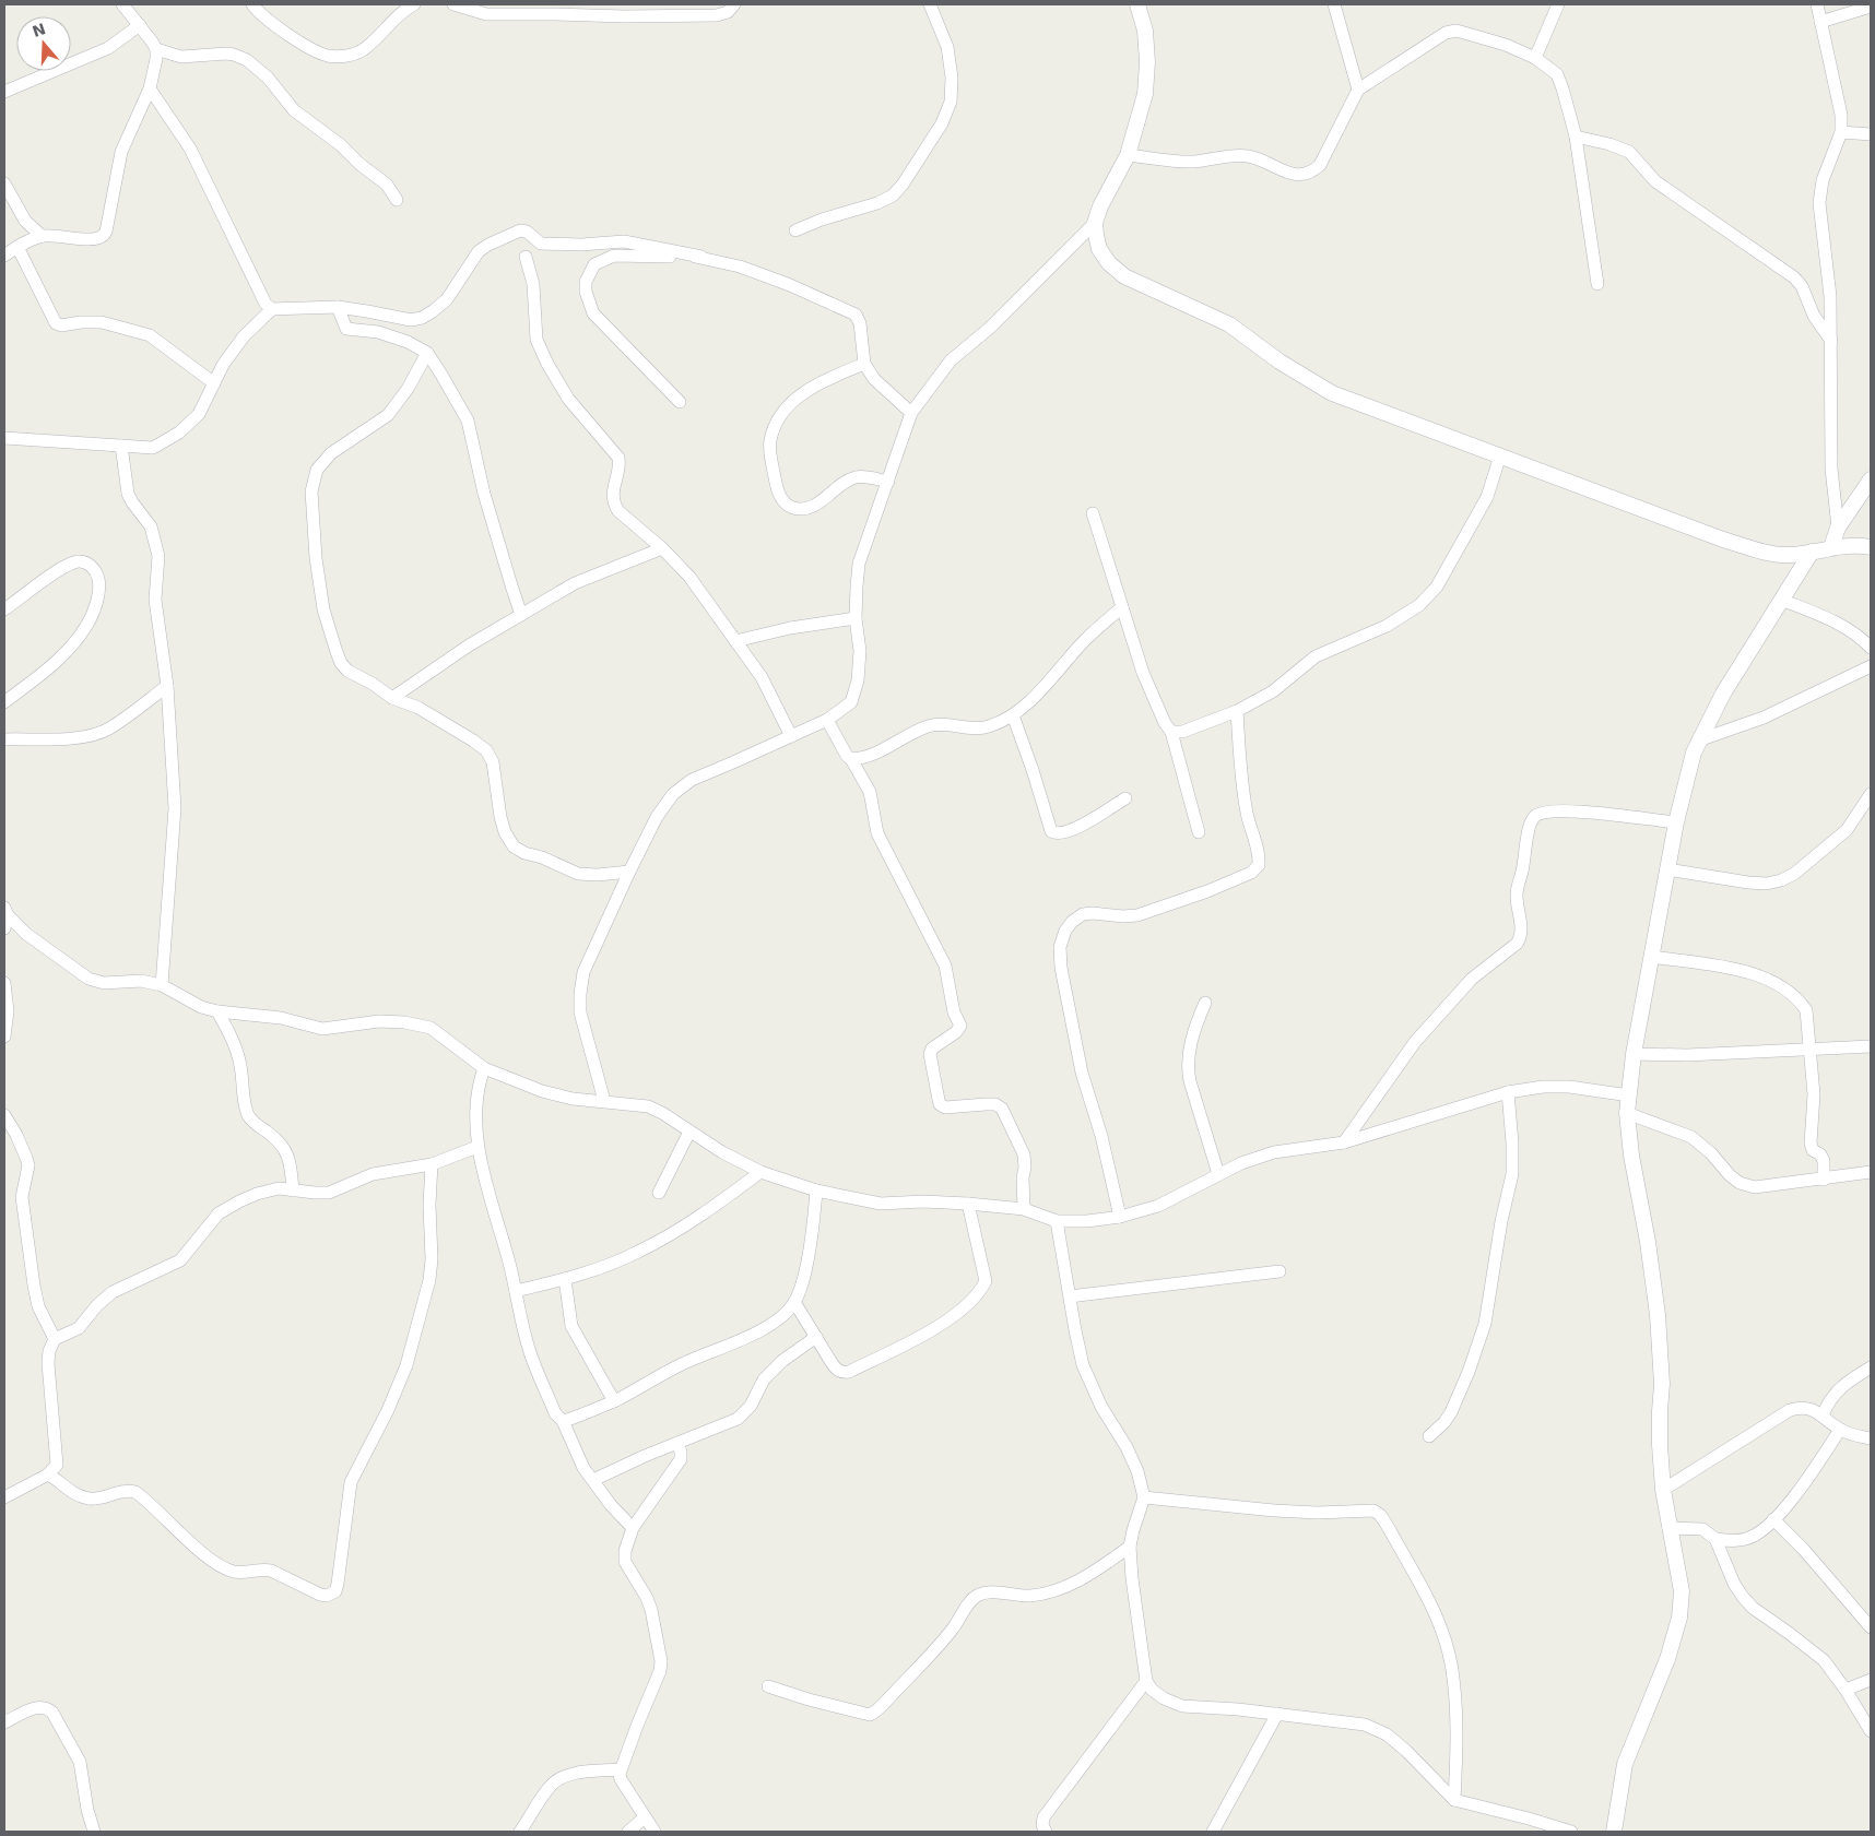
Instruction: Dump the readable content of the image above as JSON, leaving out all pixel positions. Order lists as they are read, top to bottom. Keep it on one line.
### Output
{"north":"top"}
